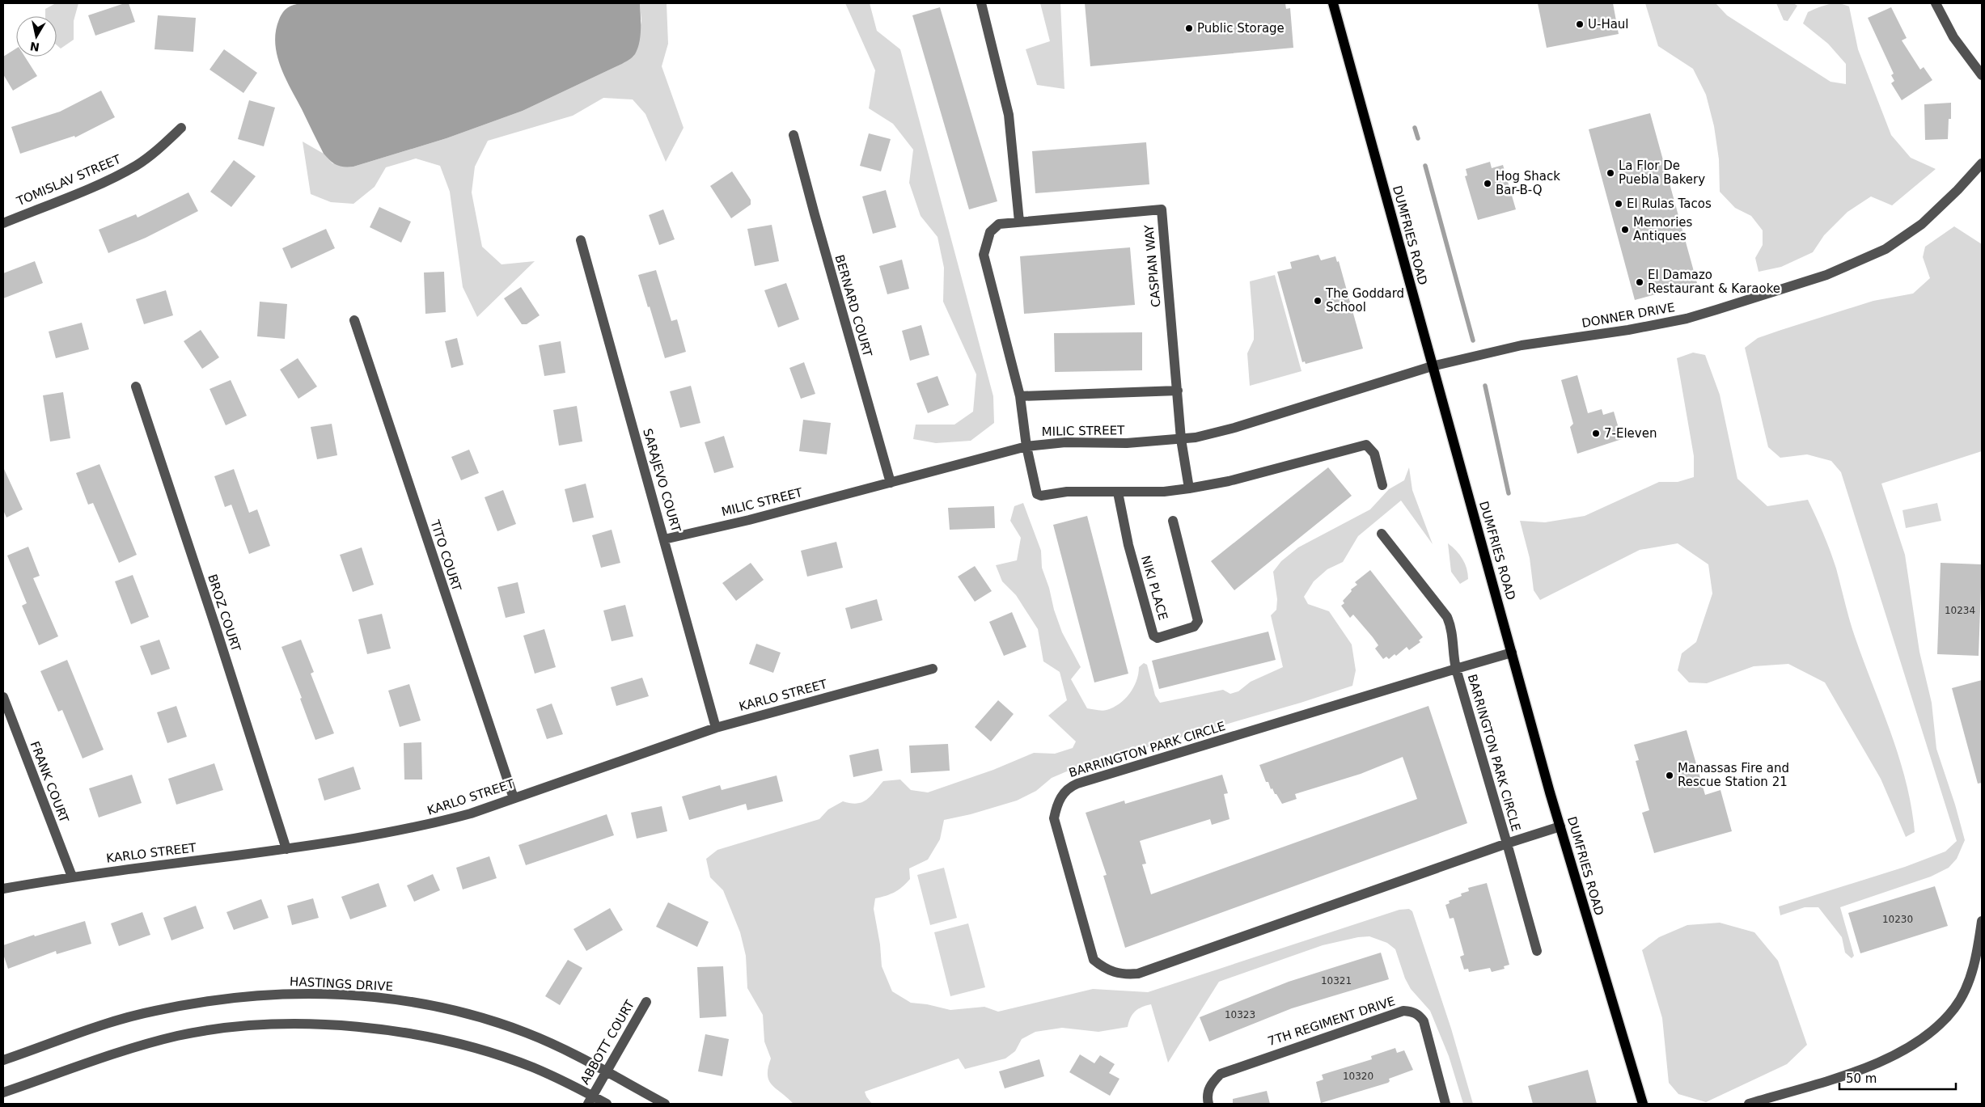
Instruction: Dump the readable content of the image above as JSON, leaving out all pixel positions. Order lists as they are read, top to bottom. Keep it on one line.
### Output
{"streets":{"main road":["DUMFRIES ROAD"],"street":["TOMISLAV STREET","CASPIAN WAY","BERNARD COURT","DONNER DRIVE","MILIC STREET","SARAJEVO COURT","TITO COURT","NIKI PLACE","BROZ COURT","KARLO STREET","BARRINGTON PARK CIRCLE","FRANK COURT","HASTINGS DRIVE","7TH REGIMENT DRIVE","ABBOTT COURT"]},"crossings":[["DUMFRIES ROAD","DONNER DRIVE"],["DUMFRIES ROAD","MILIC STREET"],["DUMFRIES ROAD","BARRINGTON PARK CIRCLE"],["CASPIAN WAY","MILIC STREET"],["BERNARD COURT","MILIC STREET"],["DONNER DRIVE","MILIC STREET"],["MILIC STREET","SARAJEVO COURT"],["SARAJEVO COURT","KARLO STREET"],["TITO COURT","KARLO STREET"],["BROZ COURT","KARLO STREET"],["KARLO STREET","FRANK COURT"],["HASTINGS DRIVE","ABBOTT COURT"]],"places":["U-Haul","Public Storage","La Flor De Puebla Bakery","Hog Shack Bar-B-Q","El Rulas Tacos","Memories Antiques","El Damazo Restaurant & Karaoke","The Goddard School","7-Eleven","Manassas Fire and Rescue Station 21"],"house_numbers":["10234","10230","10321","10323","10320"],"scale_bar":"50 m","north":"bottom"}
